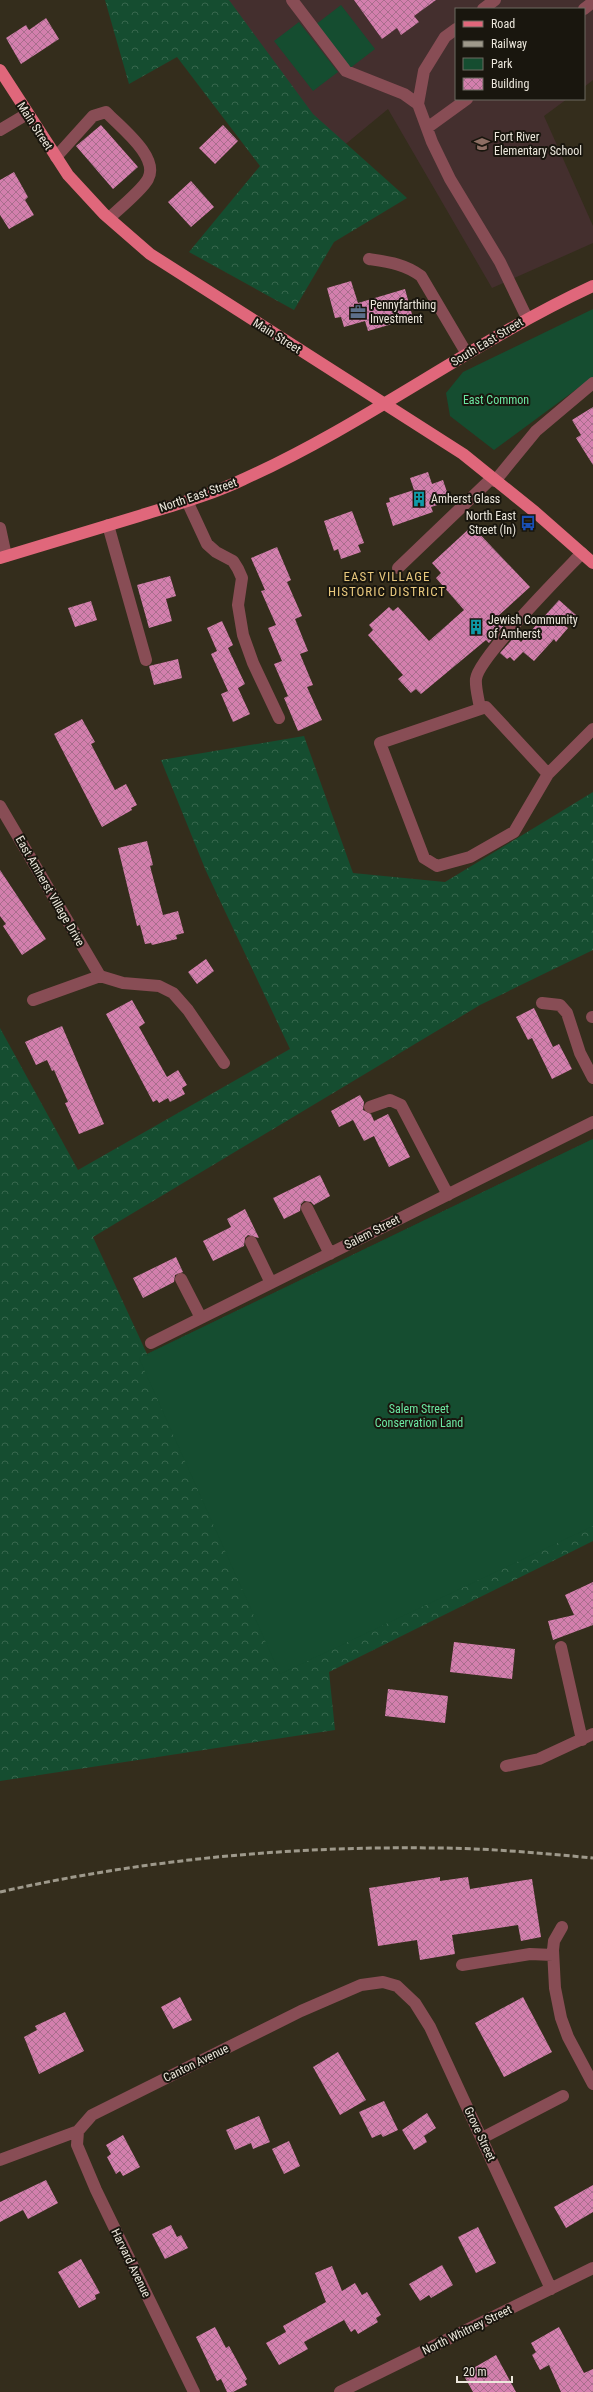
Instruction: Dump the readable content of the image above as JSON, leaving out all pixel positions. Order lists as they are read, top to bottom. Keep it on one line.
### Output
{"streets":{"main road":["Main Street","South East Street","North East Street"],"street":["East Amherst Village Drive","Salem Street","Canton Avenue","Grove Street","Harvard Avenue","North Whitney Street"]},"crossings":[["Main Street","South East Street"],["Main Street","North East Street"],["South East Street","North East Street"],["Canton Avenue","Grove Street"],["Canton Avenue","Harvard Avenue"],["Grove Street","North Whitney Street"]],"districts":["EAST VILLAGE HISTORIC DISTRICT"],"parks":["East Common","Salem Street Conservation Land"],"places":{"school or university":["Fort River Elementary School"],"office":["Pennyfarthing Investment"],"building":["Amherst Glass","Jewish Community of Amherst"],"bus stop":["North East Street (In)"]},"legend":["Road","Railway","Park","Building"],"scale_bar":"20 m"}
